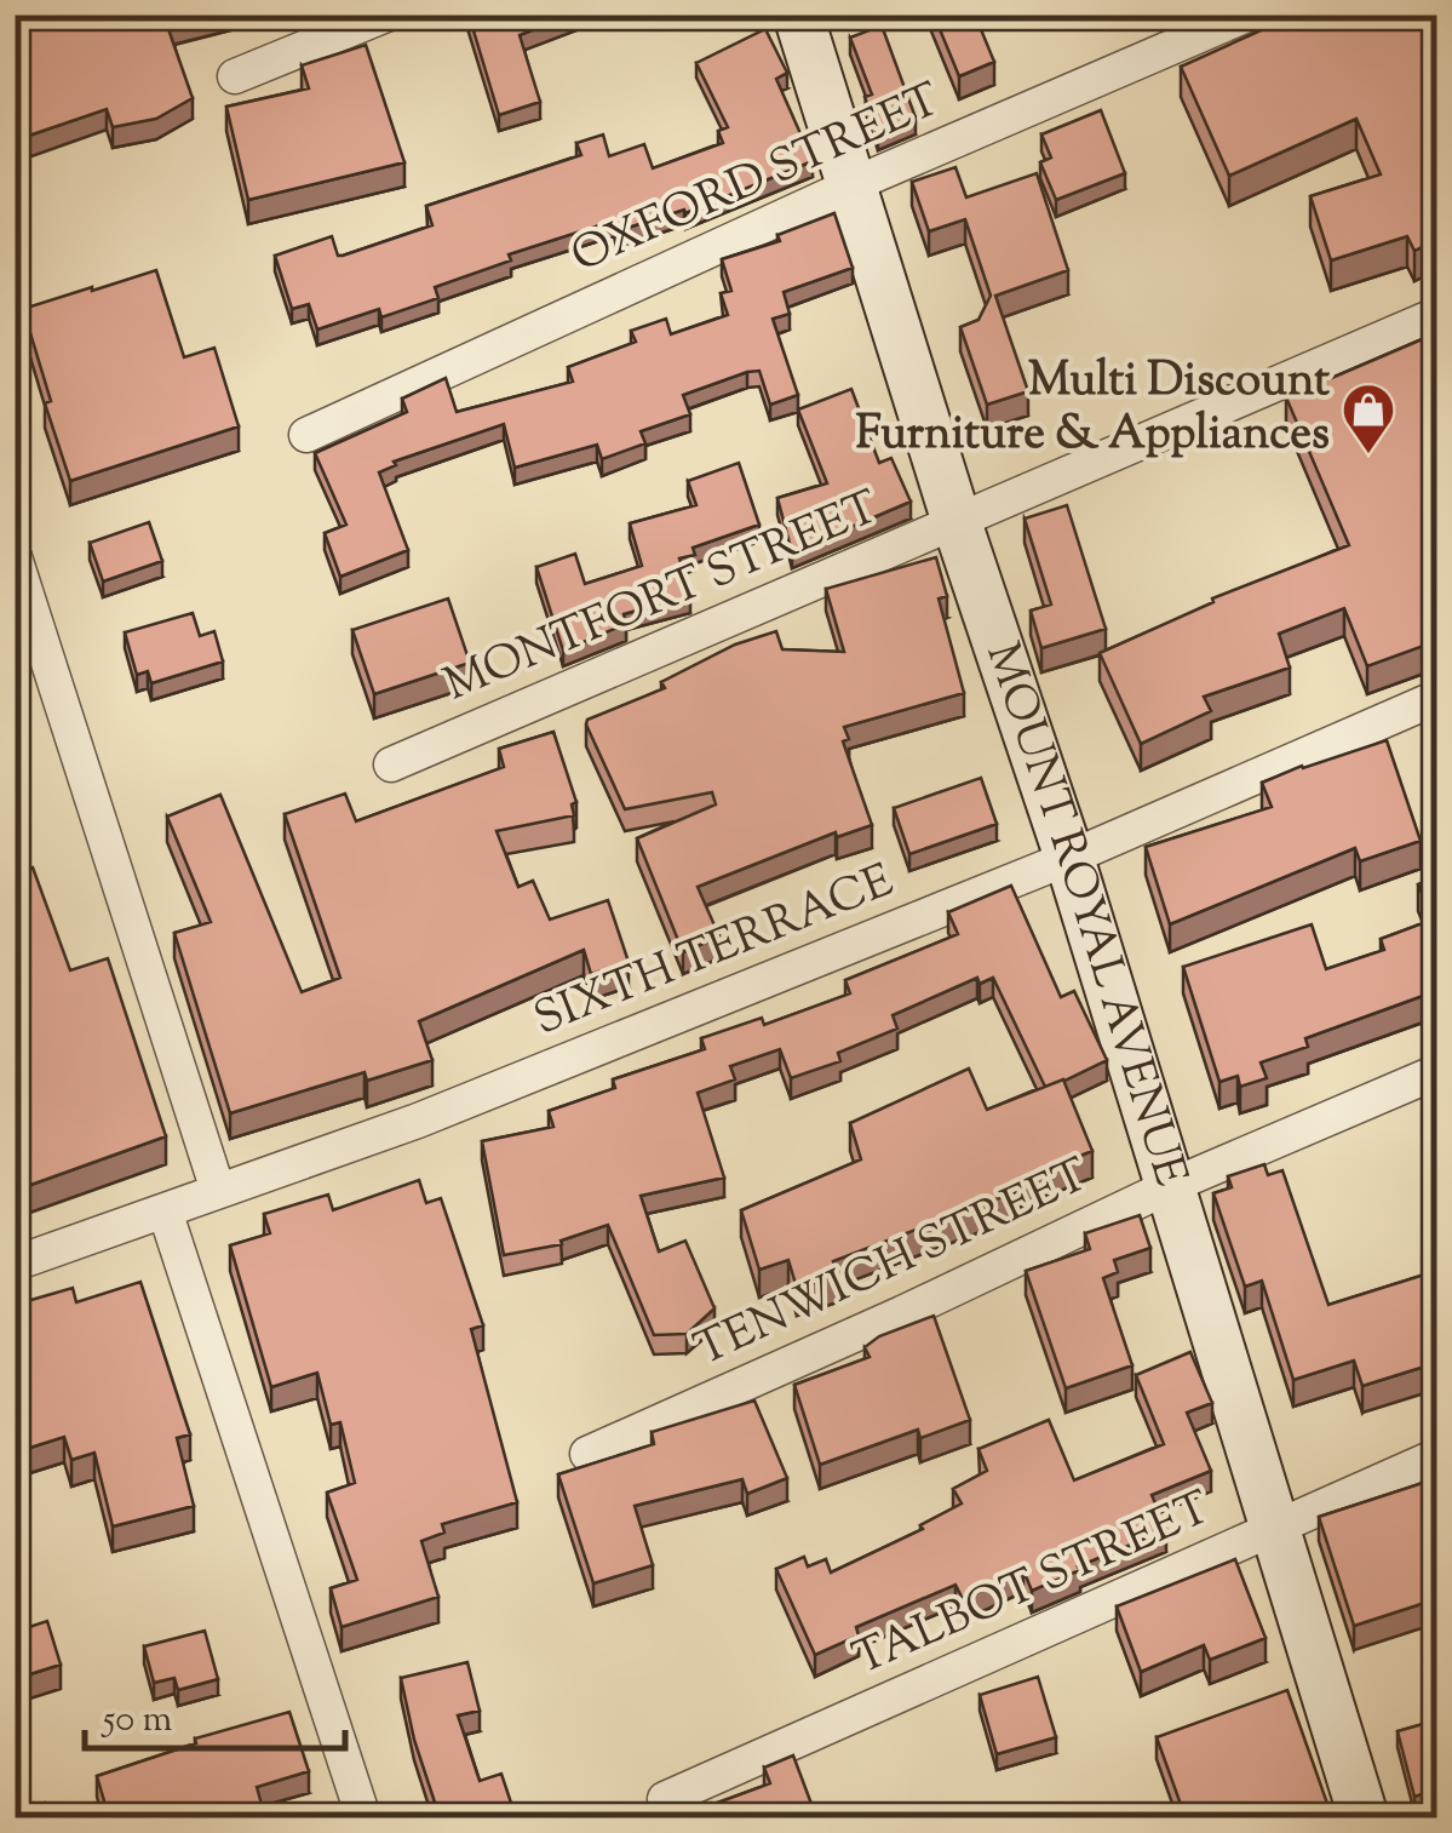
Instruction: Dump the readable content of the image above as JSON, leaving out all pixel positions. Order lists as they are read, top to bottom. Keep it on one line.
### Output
{"streets":{"street":["OXFORD STREET","MONTFORT STREET","MOUNT ROYAL AVENUE","SIXTH TERRACE","TENWICH STREET","TALBOT STREET"]},"crossings":[["OXFORD STREET","MOUNT ROYAL AVENUE"],["MONTFORT STREET","MOUNT ROYAL AVENUE"],["MOUNT ROYAL AVENUE","SIXTH TERRACE"],["MOUNT ROYAL AVENUE","TENWICH STREET"],["MOUNT ROYAL AVENUE","TALBOT STREET"]],"places":{"shop":["Multi Discount Furniture & Appliances"]},"scale_bar":"50 m"}
